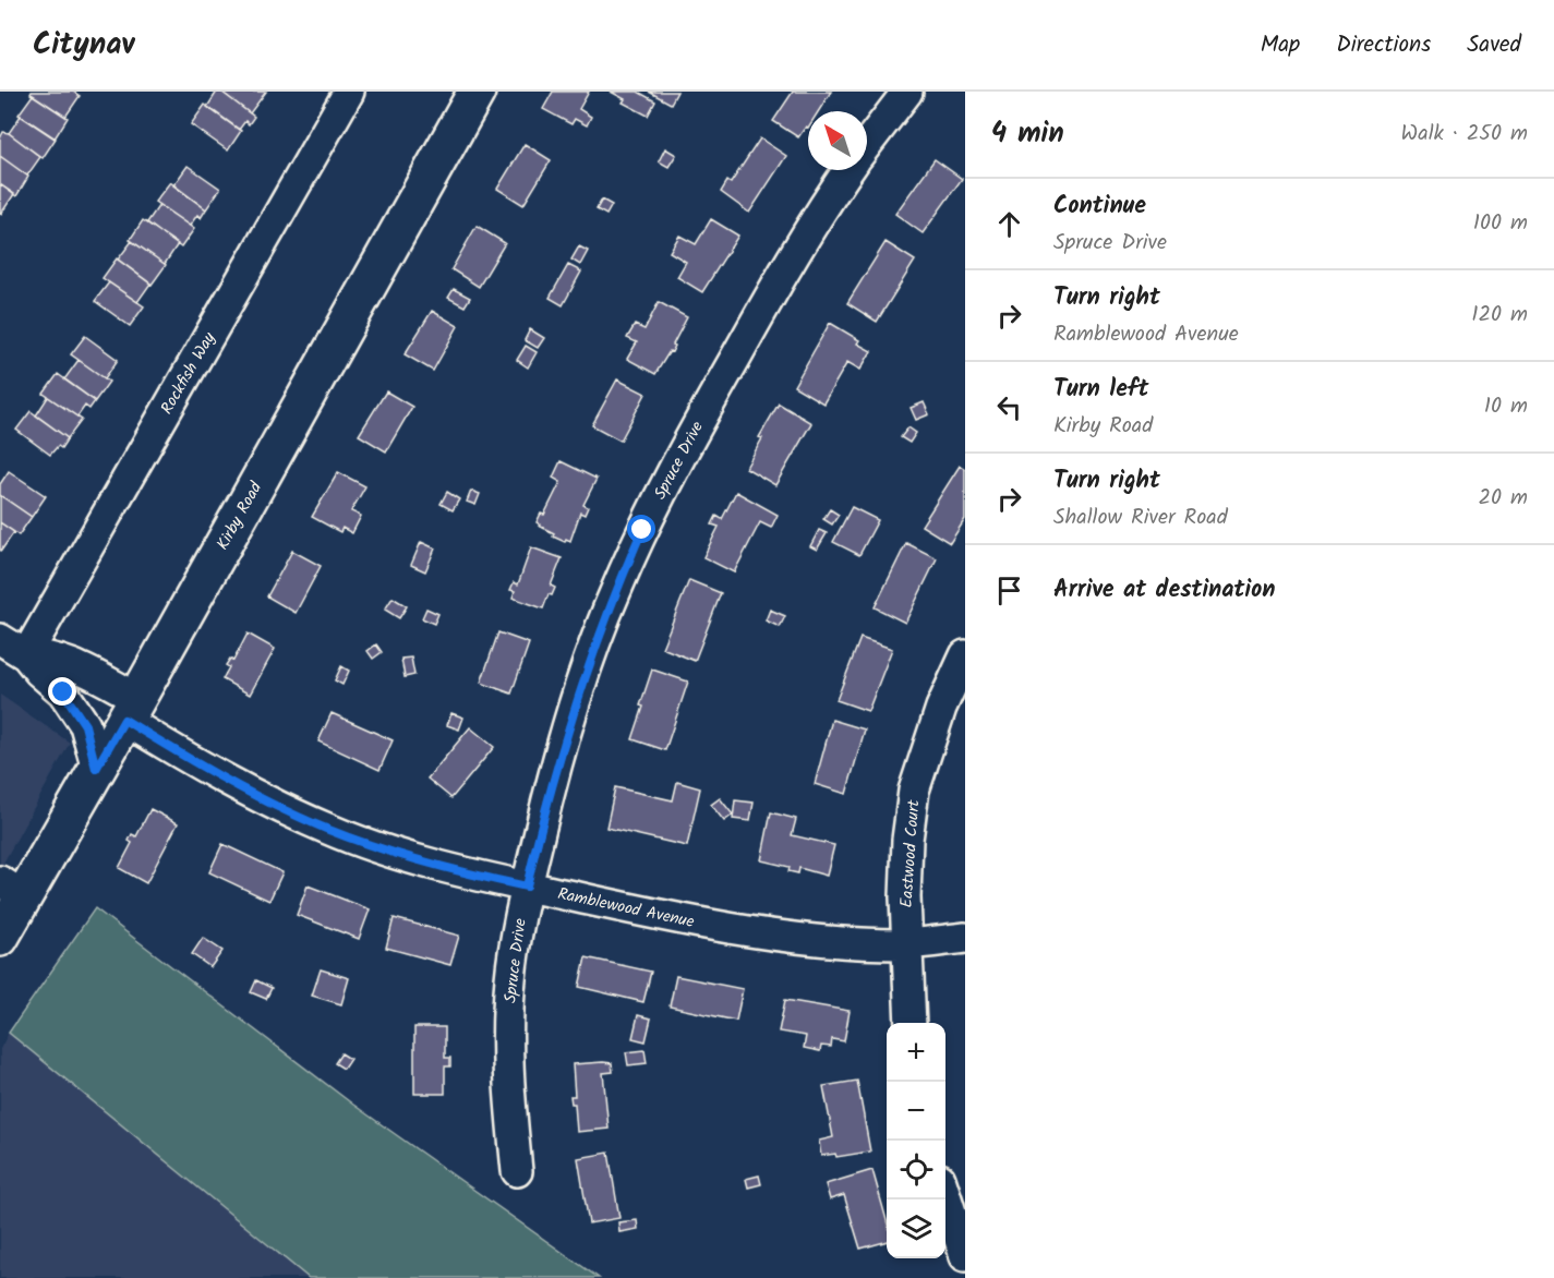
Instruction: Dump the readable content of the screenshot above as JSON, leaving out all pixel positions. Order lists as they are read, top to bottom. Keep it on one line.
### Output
{"streets":{"main road":["Kirby Road"],"street":["Rockfish Way","Spruce Drive","Eastwood Court","Ramblewood Avenue"]},"crossings":[["Rockfish Way","Ramblewood Avenue"],["Spruce Drive","Ramblewood Avenue"],["Kirby Road","Ramblewood Avenue"],["Eastwood Court","Ramblewood Avenue"]],"north":"top left","page":{"header":"Citynav","nav":["Map","Directions","Saved"],"heading":["4 min","Walk · 250 m"],"list":[["Continue","Spruce Drive","100 m"],["Turn right","Ramblewood Avenue","120 m"],["Turn left","Kirby Road","10 m"],["Turn right","Shallow River Road","20 m"],"Arrive at destination"],"map_buttons":["+","−"]}}
